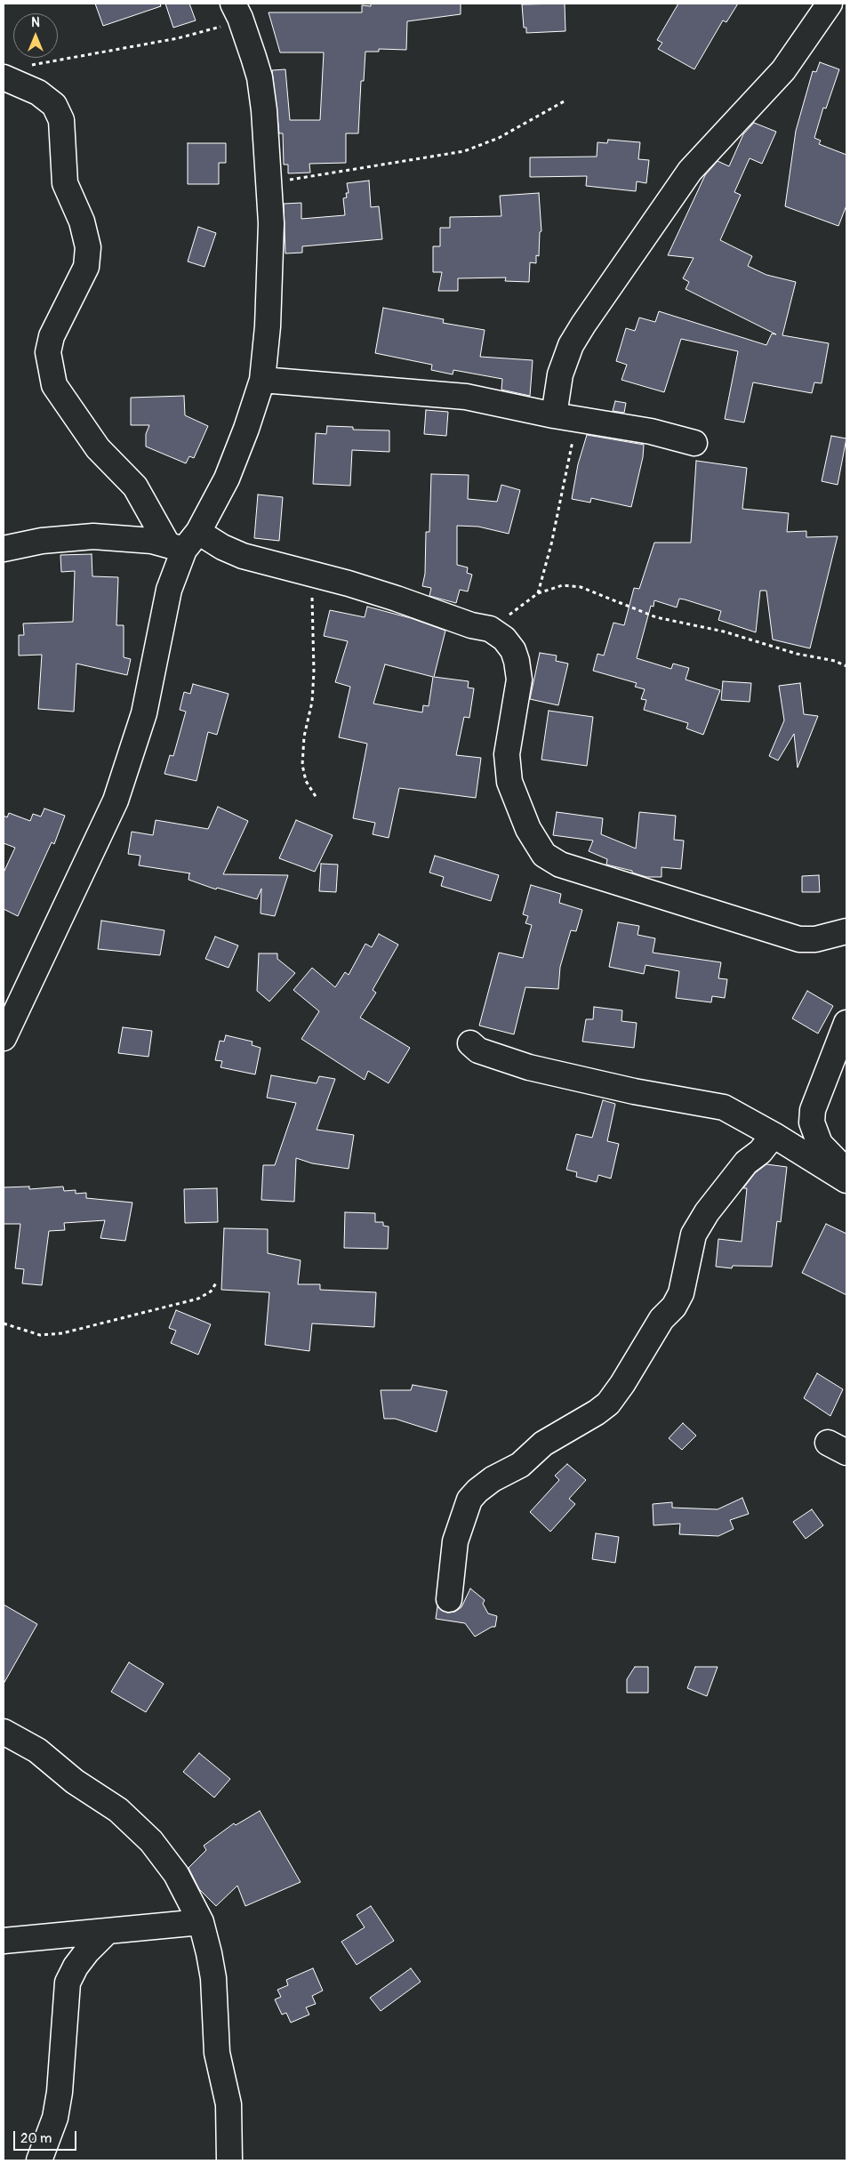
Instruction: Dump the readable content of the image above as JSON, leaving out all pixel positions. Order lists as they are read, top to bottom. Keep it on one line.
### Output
{"scale_bar":"20 m","north":"top"}
